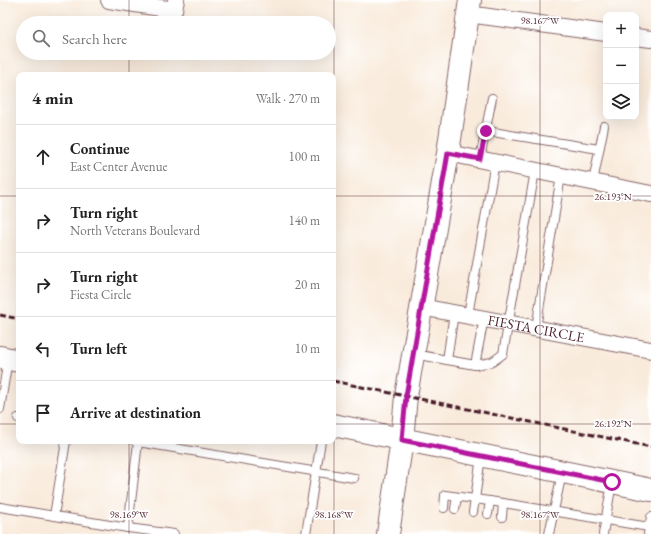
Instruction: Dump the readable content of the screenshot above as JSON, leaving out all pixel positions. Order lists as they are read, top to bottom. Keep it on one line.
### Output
{"streets":{"street":["FIESTA CIRCLE"]},"page":{"map_buttons":["+","−"],"search":"Search here","heading":["4 min","Walk · 270 m"],"list":[["Continue","East Center Avenue","100 m"],["Turn right","North Veterans Boulevard","140 m"],["Turn right","Fiesta Circle","20 m"],["Turn left","10 m"],"Arrive at destination"]},"coordinates":["98.167°W","26.193°N","26.192°N","98.169°W","98.168°W"]}
